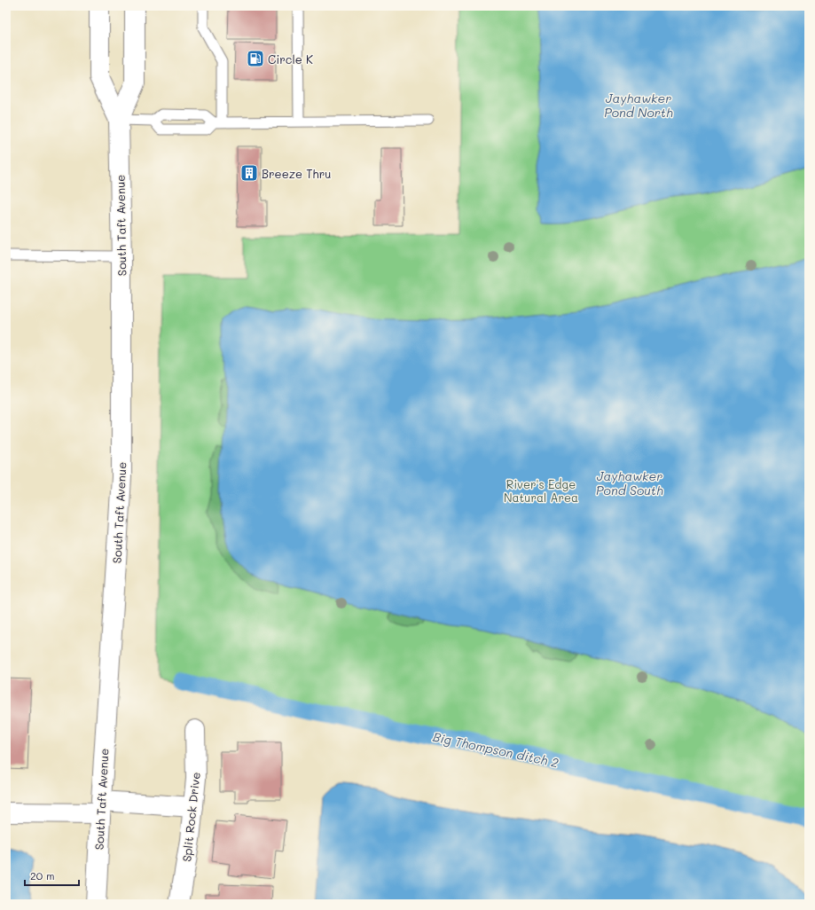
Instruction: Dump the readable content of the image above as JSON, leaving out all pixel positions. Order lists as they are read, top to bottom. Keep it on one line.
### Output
{"streets":{"main road":["South Taft Avenue","Split Rock Drive"]},"water":["Jayhawker Pond North","Jayhawker Pond South","Big Thompson ditch 2"],"parks":["River's Edge Natural Area"],"places":{"fuel station":["Circle K"],"building":["Breeze Thru"]},"scale_bar":"20 m"}
